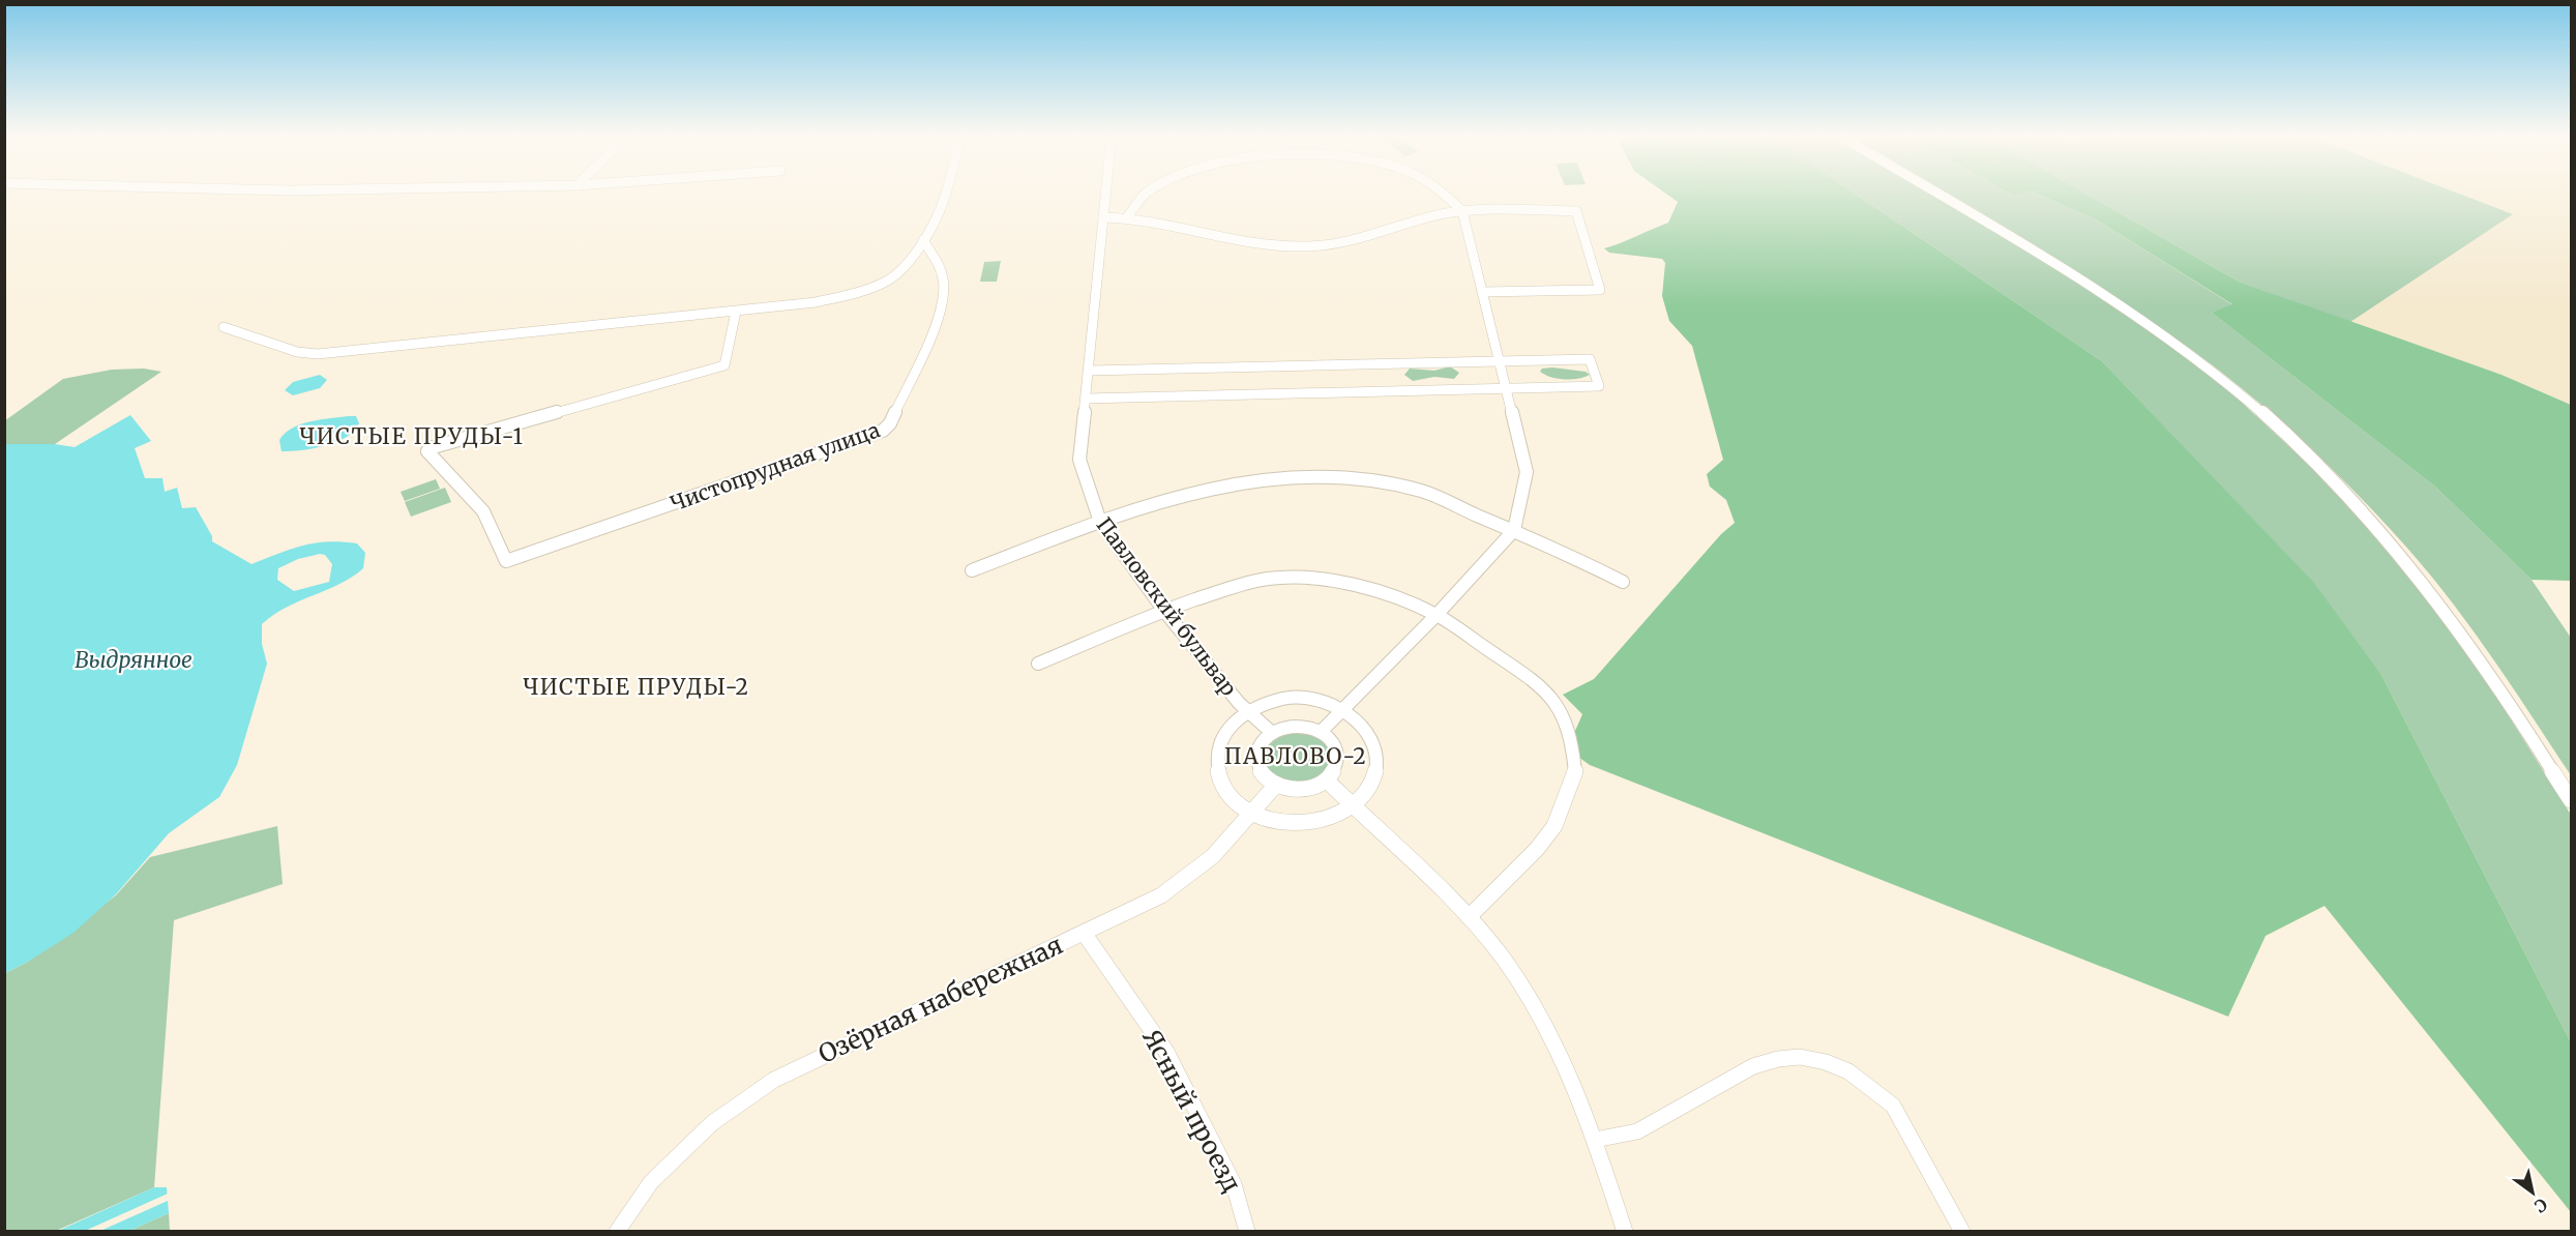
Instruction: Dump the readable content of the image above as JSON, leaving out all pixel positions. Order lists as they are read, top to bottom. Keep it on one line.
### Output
{"streets":{"street":["Чистопрудная улица","Павловский бульвар","Озёрная набережная","Ясный проезд"]},"crossings":[["Павловский бульвар","Озёрная набережная"],["Озёрная набережная","Ясный проезд"]],"districts":["ЧИСТЫЕ ПРУДЫ-1","ЧИСТЫЕ ПРУДЫ-2","ПАВЛОВО-2"],"water":["Выдрянное"],"north":"bottom right"}
